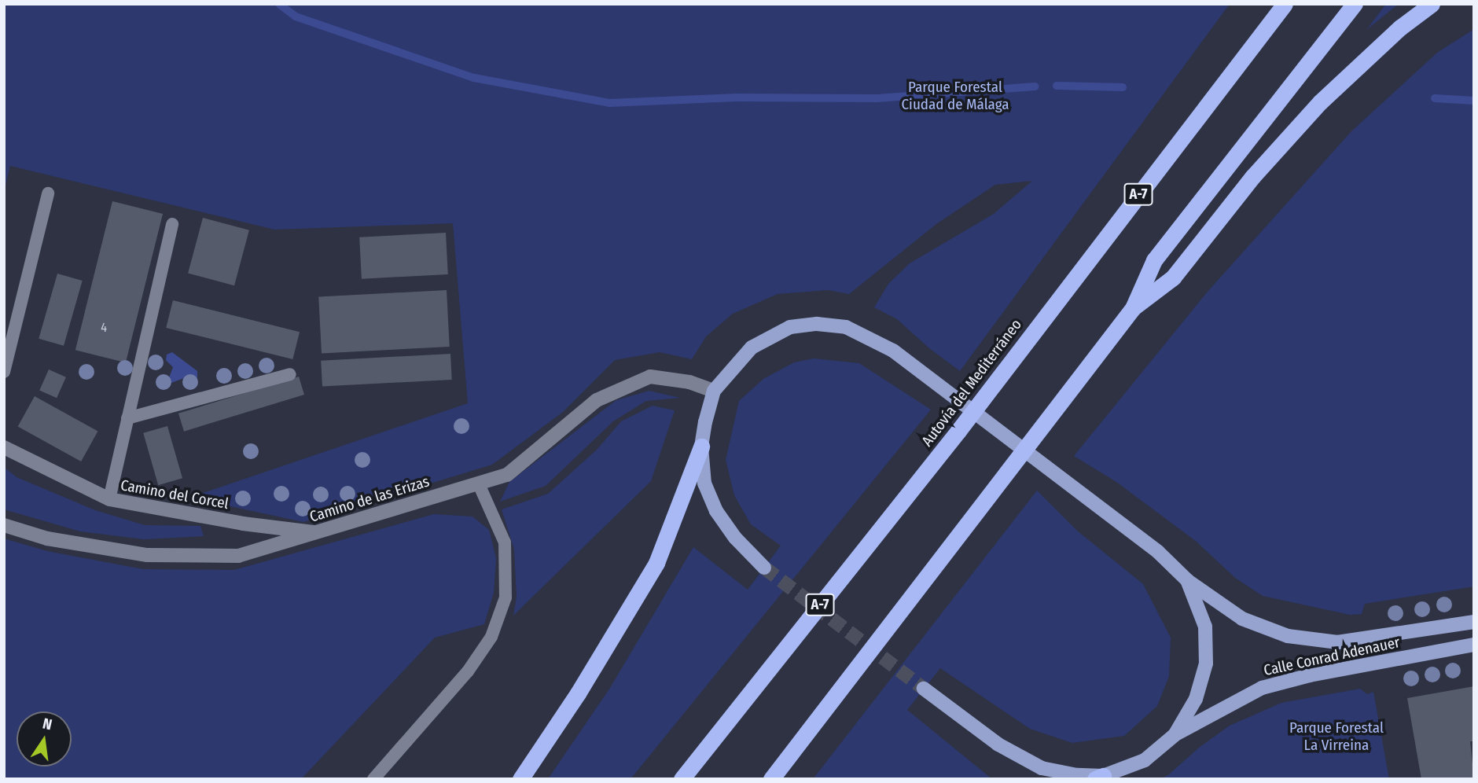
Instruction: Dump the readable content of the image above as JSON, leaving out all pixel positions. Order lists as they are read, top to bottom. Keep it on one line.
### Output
{"streets":{"highway":["A-7","Autovía del Mediterráneo"],"main road":["Calle Conrad Adenauer"],"street":["Camino del Corcel","Camino de las Erizas"]},"crossings":[["Camino del Corcel","Camino de las Erizas"],["Camino de las Erizas","Calle Conrad Adenauer"]],"parks":["Parque Forestal Ciudad de Málaga","Parque Forestal La Virreina"],"house_numbers":["4"],"north":"top"}
